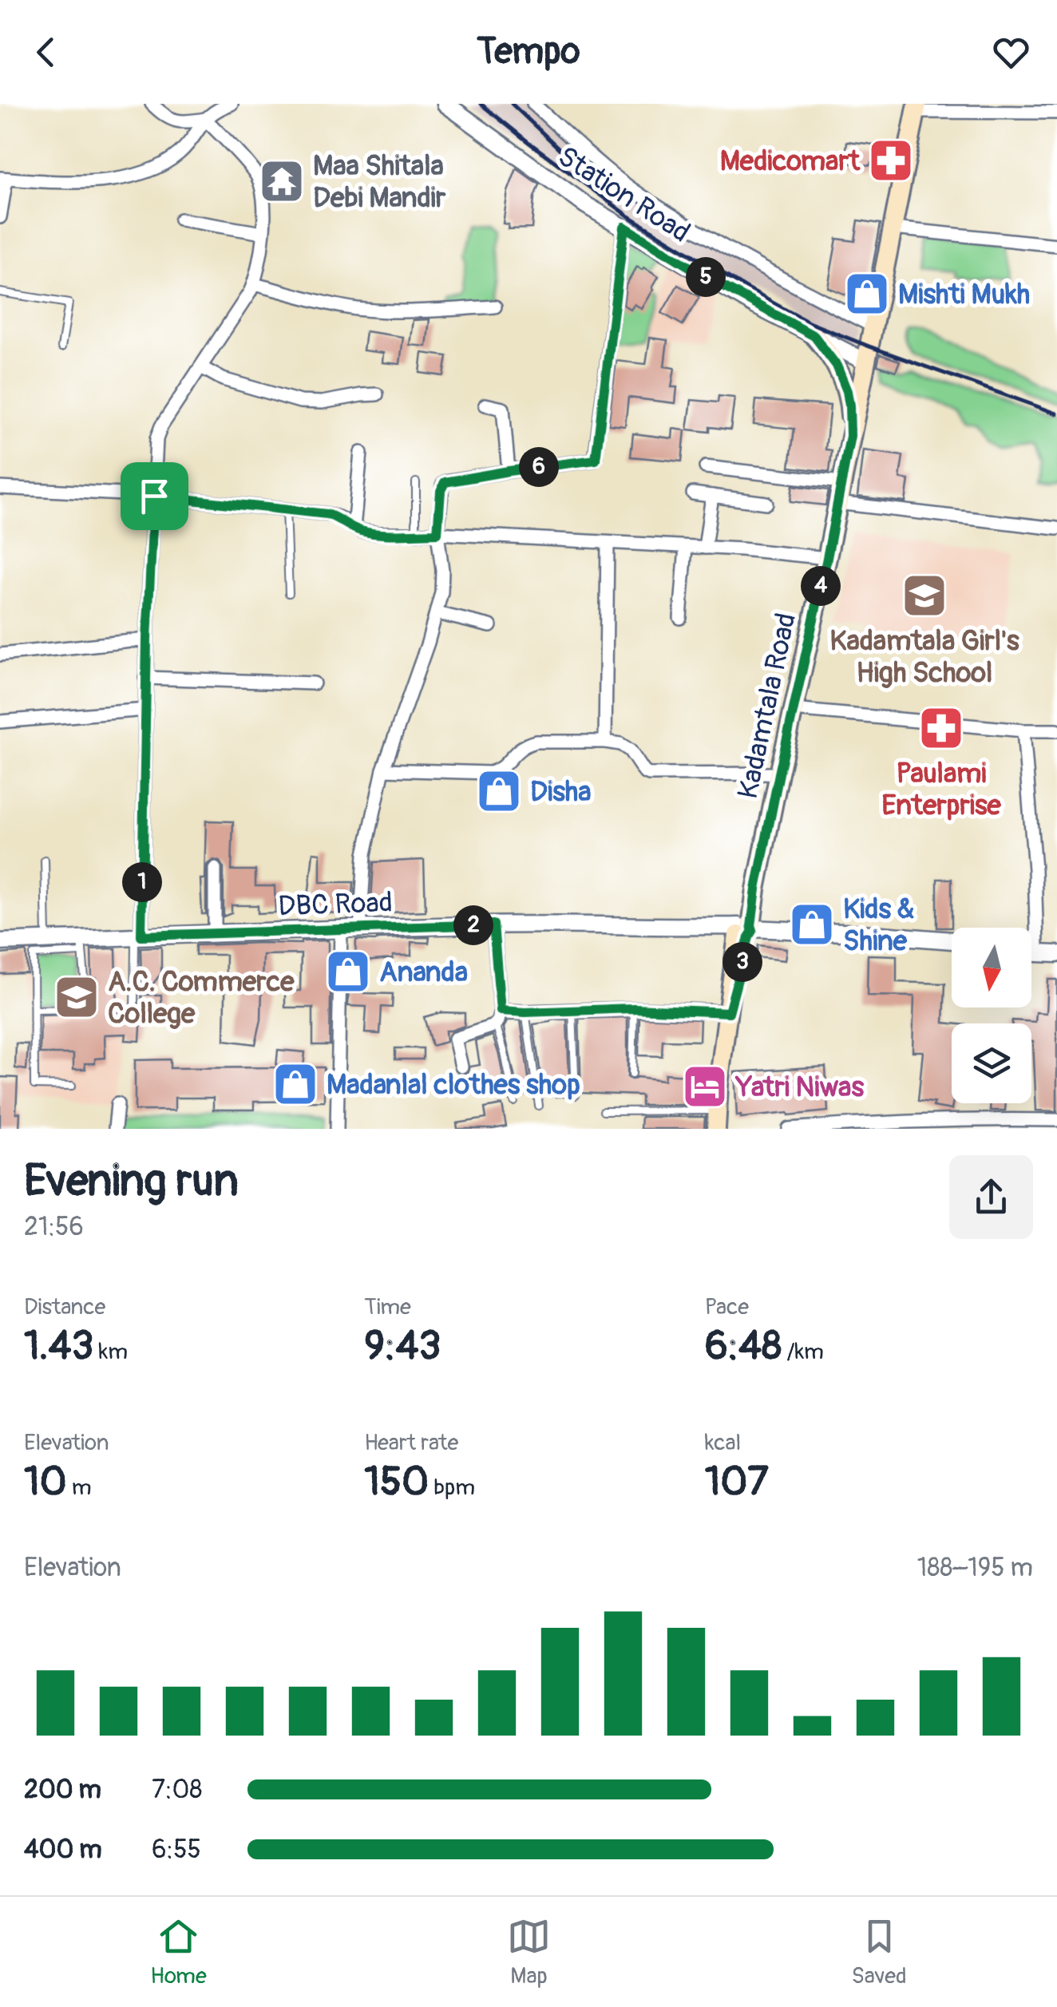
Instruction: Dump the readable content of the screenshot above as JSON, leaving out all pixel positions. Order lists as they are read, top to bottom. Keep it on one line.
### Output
{"streets":{"main road":["Kadamtala Road"],"street":["Station Road","DBC Road"]},"crossings":[["Station Road","Kadamtala Road"],["Kadamtala Road","DBC Road"]],"places":{"pharmacy":["Medicomart","Paulami Enterprise"],"temple":["Maa Shitala Debi Mandir"],"shop":["Mishti Mukh","Disha","Kids & Shine","Ananda","Madanlal clothes shop"],"school or university":["Kadamtala Girl's High School","A.C. Commerce College"],"hotel":["Yatri Niwas"]},"north":"bottom","page":{"header":"Tempo","pins":["5","6","4","1","2","3"],"heading":["Evening run","21:56"],"stats":[["Distance","1.43 km"],["Time","9:43"],["Pace","6:48 /km"],["Elevation","10 m"],["Heart rate","150 bpm"],["kcal","107"]],"chart":["Elevation","188–195 m"],"list":[{"name":"200 m","note":"7:08"},{"name":"400 m","note":"6:55"}],"tabs":["Home","Map","Saved"]}}
